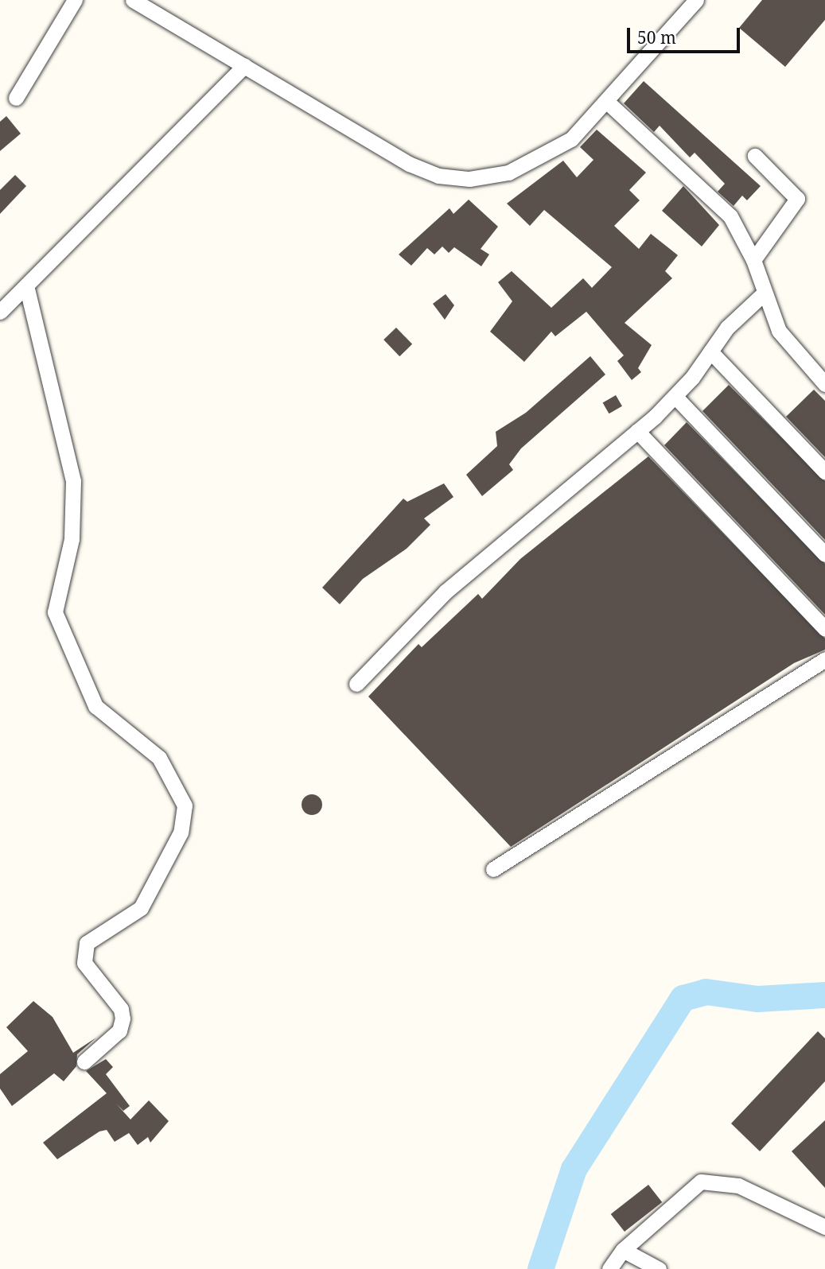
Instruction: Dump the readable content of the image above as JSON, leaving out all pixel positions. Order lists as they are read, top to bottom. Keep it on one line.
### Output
{"scale_bar":"50 m"}
